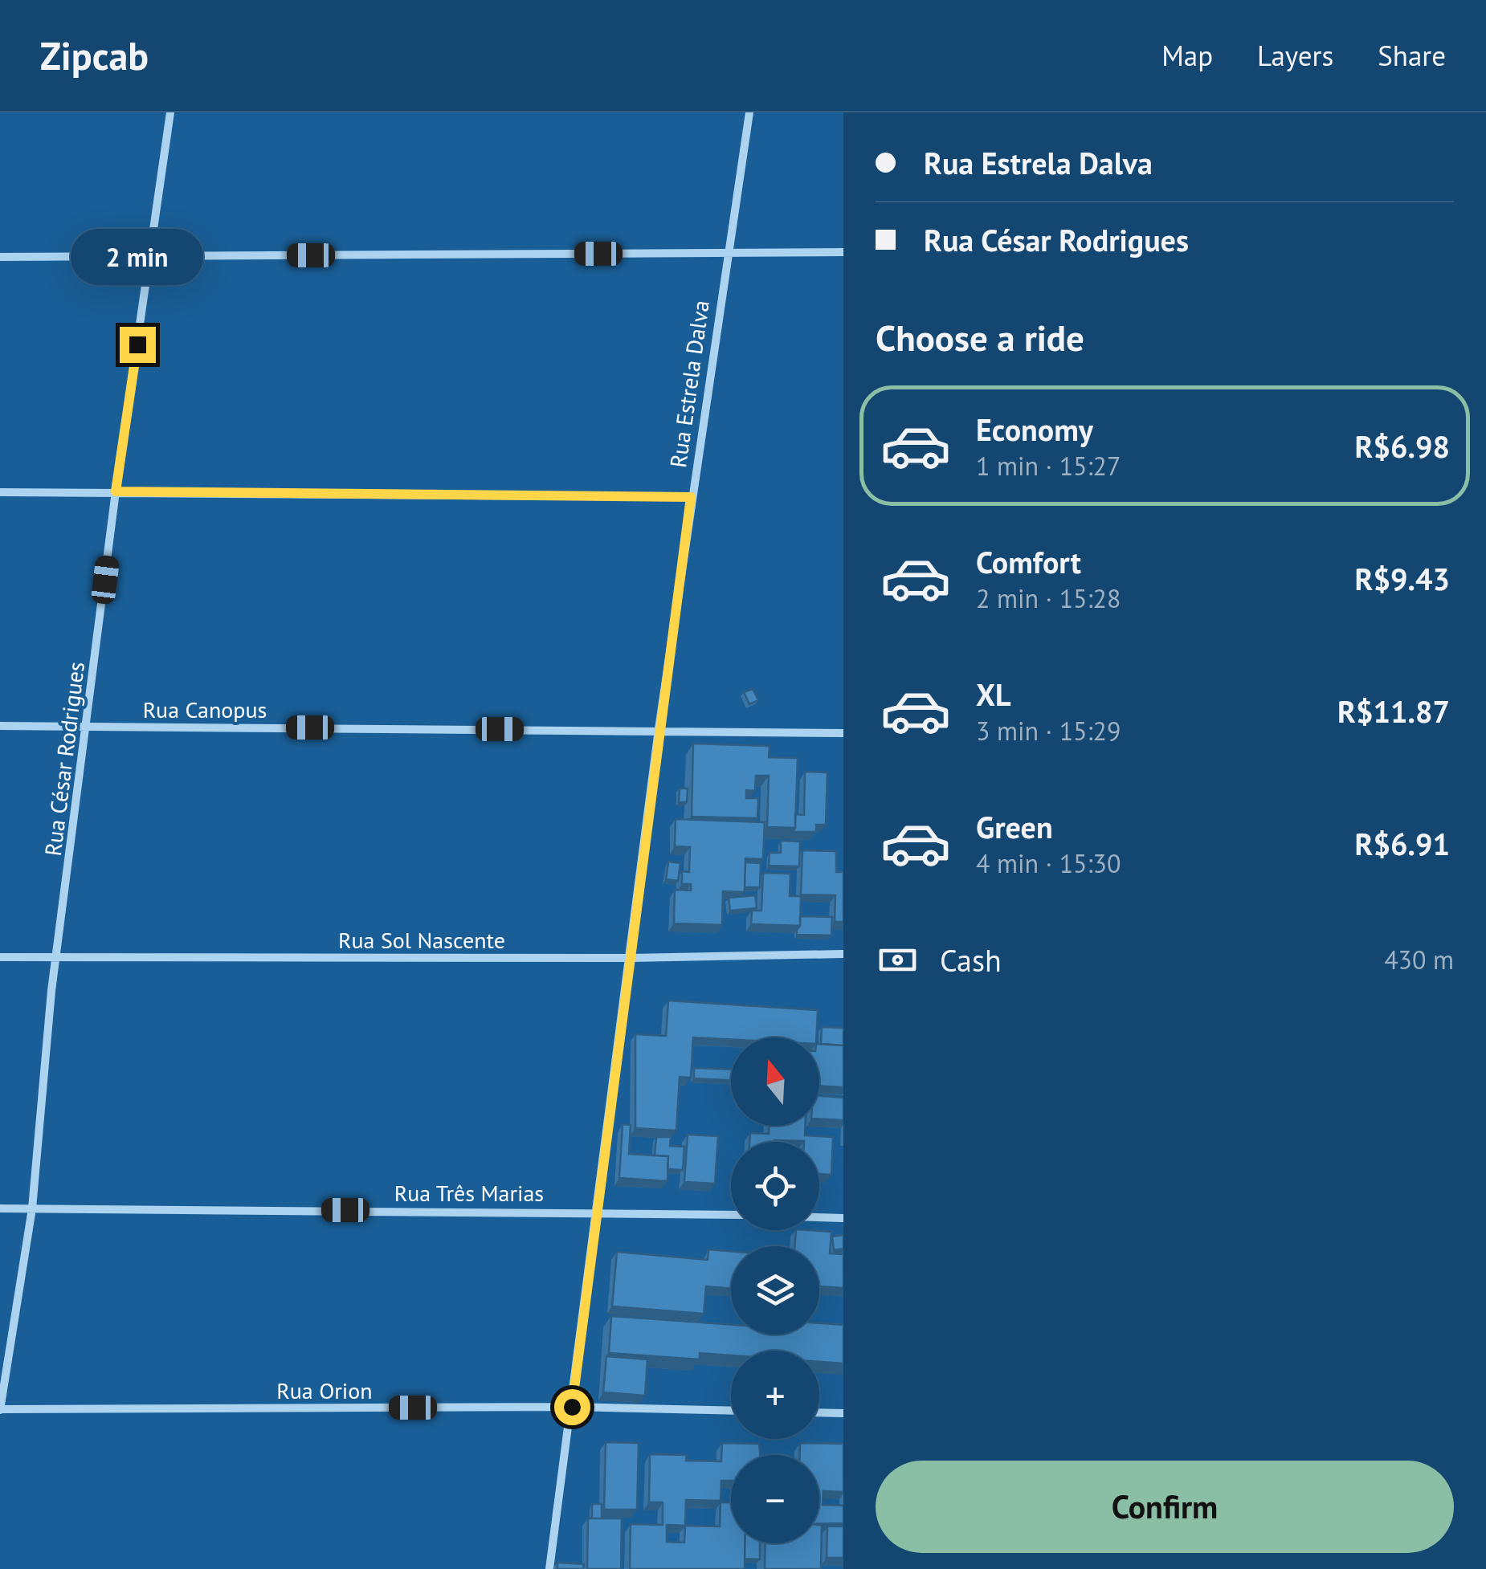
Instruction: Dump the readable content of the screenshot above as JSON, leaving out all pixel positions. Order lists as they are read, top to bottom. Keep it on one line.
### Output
{"streets":{"street":["Rua Estrela Dalva","Rua Canopus","Rua César Rodrigues","Rua Sol Nascente","Rua Três Marias","Rua Orion"]},"crossings":[["Rua Estrela Dalva","Rua Canopus"],["Rua Estrela Dalva","Rua Sol Nascente"],["Rua Estrela Dalva","Rua Três Marias"],["Rua Estrela Dalva","Rua Orion"],["Rua Canopus","Rua César Rodrigues"],["Rua César Rodrigues","Rua Sol Nascente"],["Rua César Rodrigues","Rua Três Marias"],["Rua César Rodrigues","Rua Orion"]],"north":"top","page":{"header":"Zipcab","nav":["Map","Layers","Share"],"banner":["Rua Estrela Dalva","Rua César Rodrigues"],"bubble":"2 min","heading":"Choose a ride","list":[{"name":"Economy","note":"1 min · 15:27","value":"R$6.98"},{"name":"Comfort","note":"2 min · 15:28","value":"R$9.43"},{"name":"XL","note":"3 min · 15:29","value":"R$11.87"},{"name":"Green","note":"4 min · 15:30","value":"R$6.91"}],"pay":["Cash","430 m"],"map_buttons":["+","−"],"buttons":"Confirm"}}
